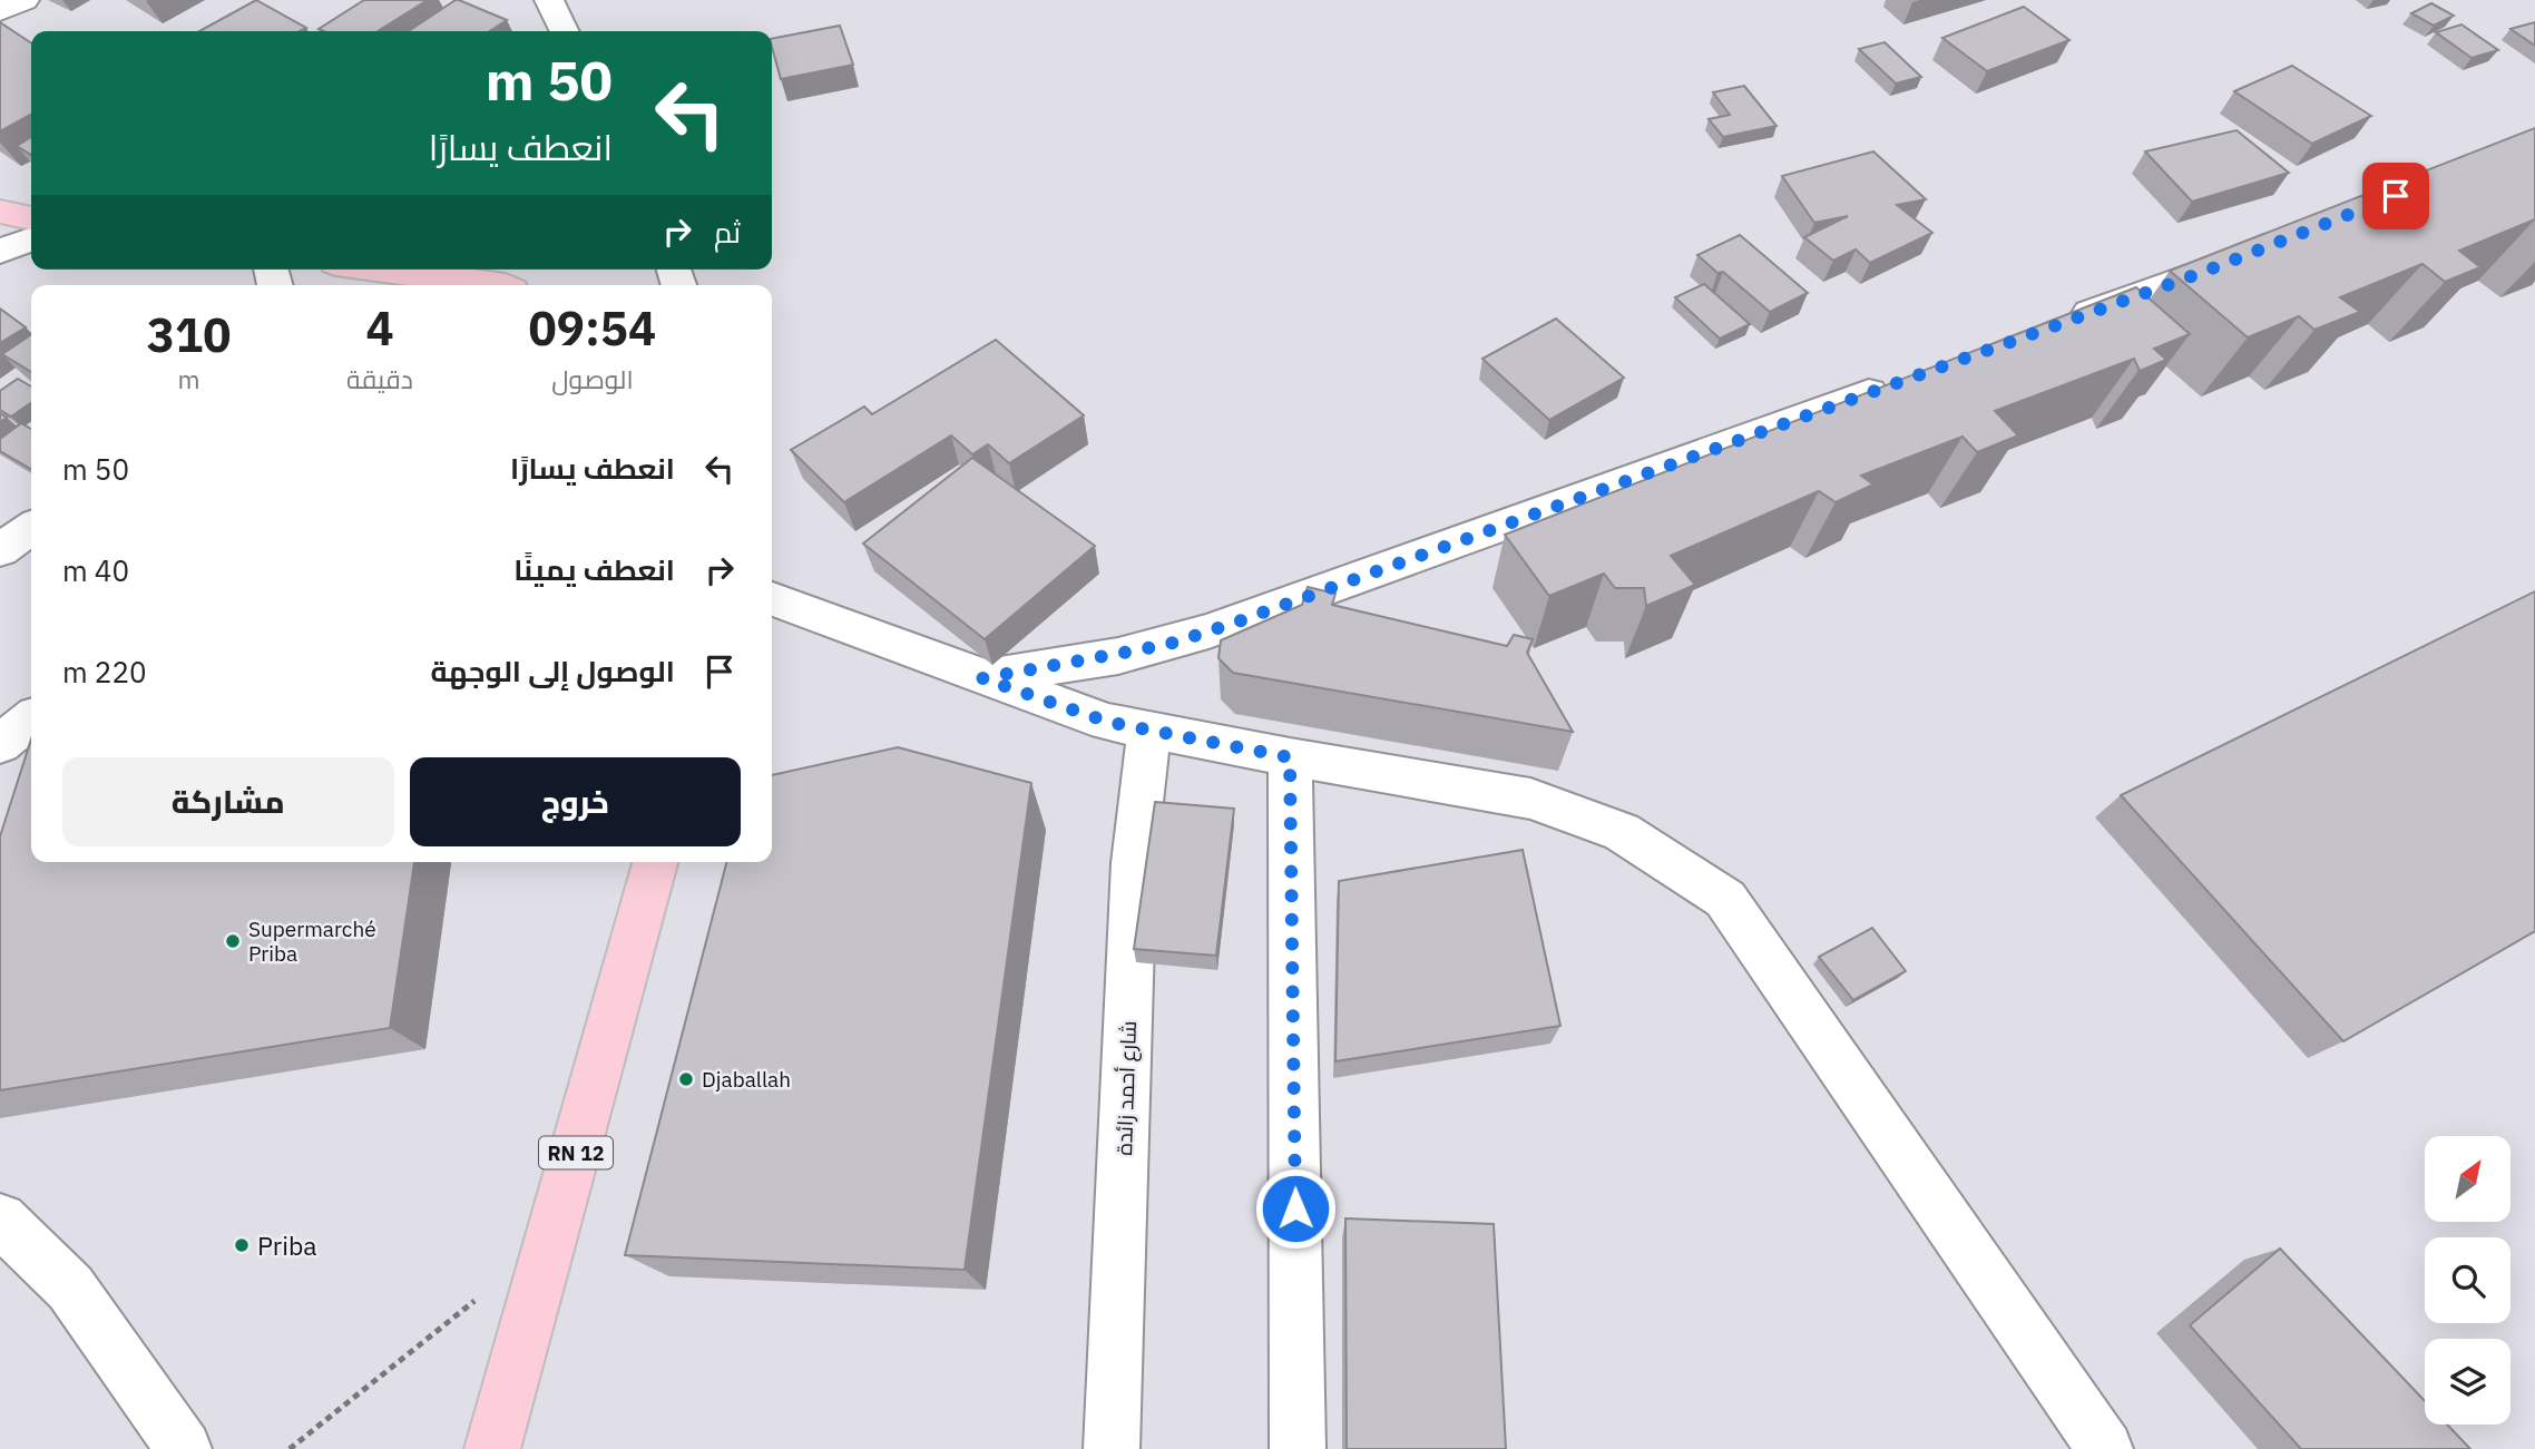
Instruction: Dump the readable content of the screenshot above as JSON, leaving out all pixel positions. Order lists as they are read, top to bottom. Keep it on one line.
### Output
{"streets":{"main road":["RN 12"],"street":["شارع أحمد زائدة"]},"places":["Supermarché Priba","Djaballah","Priba"],"north":"top right","page":{"turn":["50 m","انعطف يسارًا"],"then":"ثم","eta":["09:54","الوصول","4","دقيقة","310","m"],"list":[{"name":"انعطف يسارًا","value":"50 m"},{"name":"انعطف يمينًا","value":"40 m"},{"name":"الوصول إلى الوجهة","value":"220 m"}],"buttons":["خروج","مشاركة"]}}
